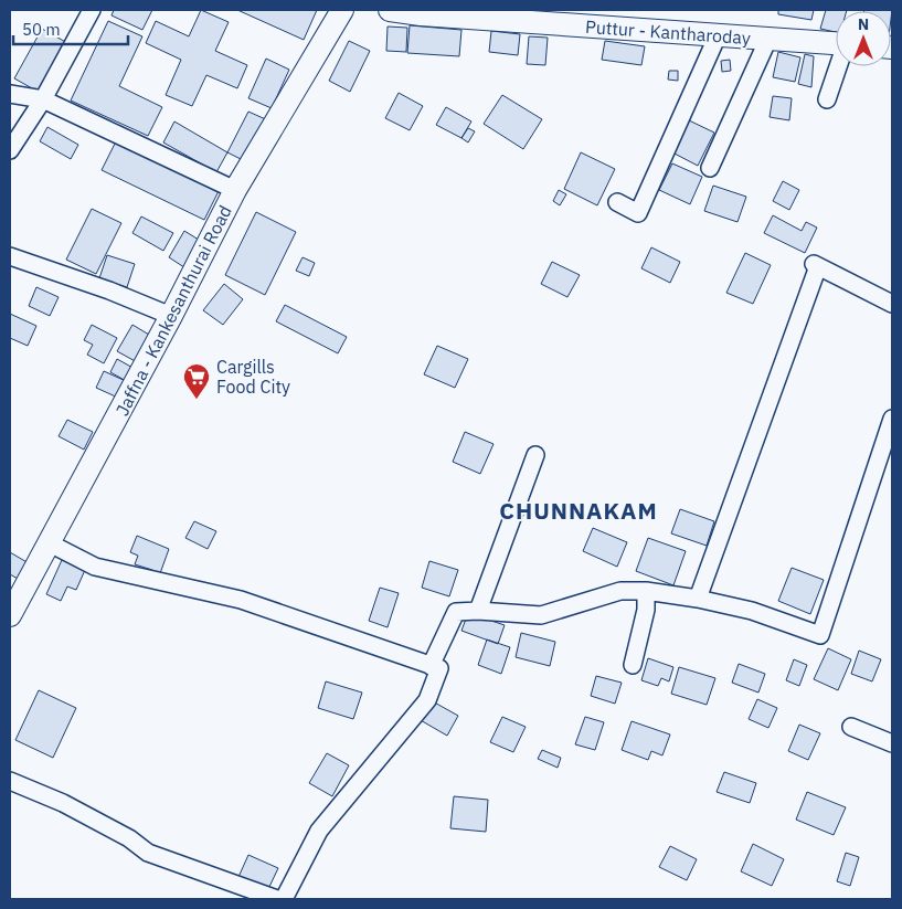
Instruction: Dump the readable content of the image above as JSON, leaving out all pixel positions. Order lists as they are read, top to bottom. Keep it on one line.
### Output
{"streets":{"main road":["Puttur - Kantharoday","Jaffna - Kankesanthurai Road"]},"districts":["CHUNNAKAM"],"places":{"supermarket":["Cargills Food City"]},"scale_bar":"50 m","north":"top"}
